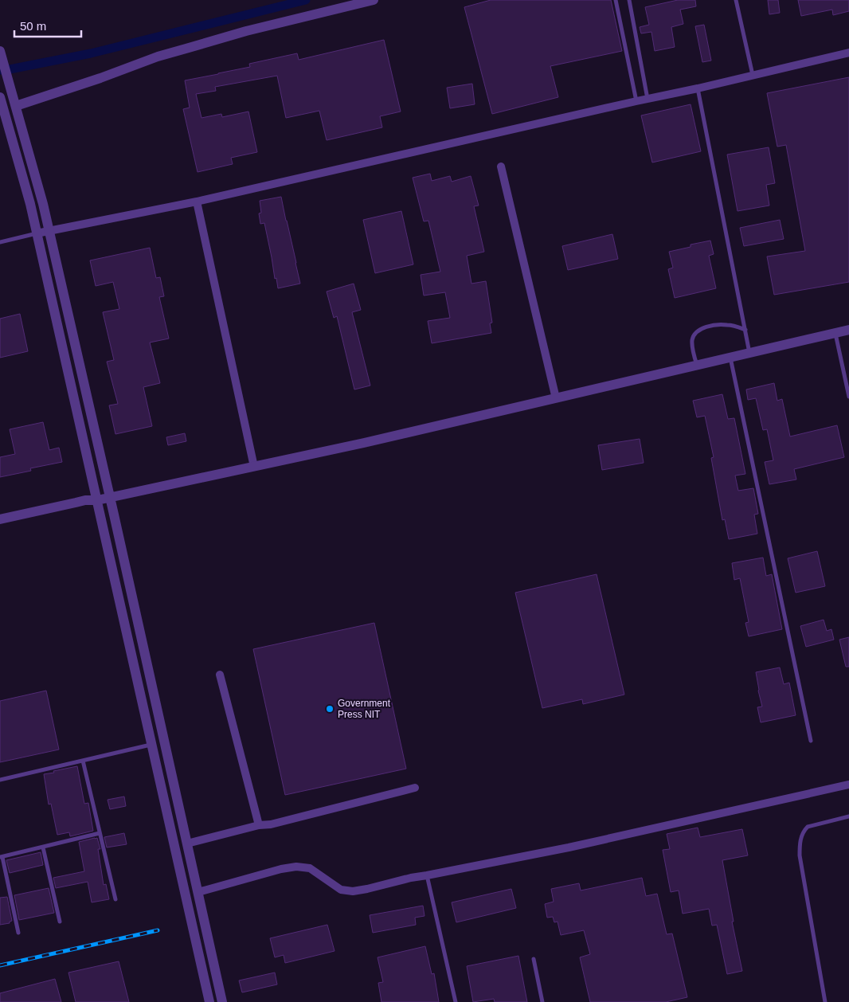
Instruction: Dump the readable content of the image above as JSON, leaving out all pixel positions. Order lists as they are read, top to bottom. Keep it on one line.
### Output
{"places":["Government Press NIT"],"scale_bar":"50 m"}
